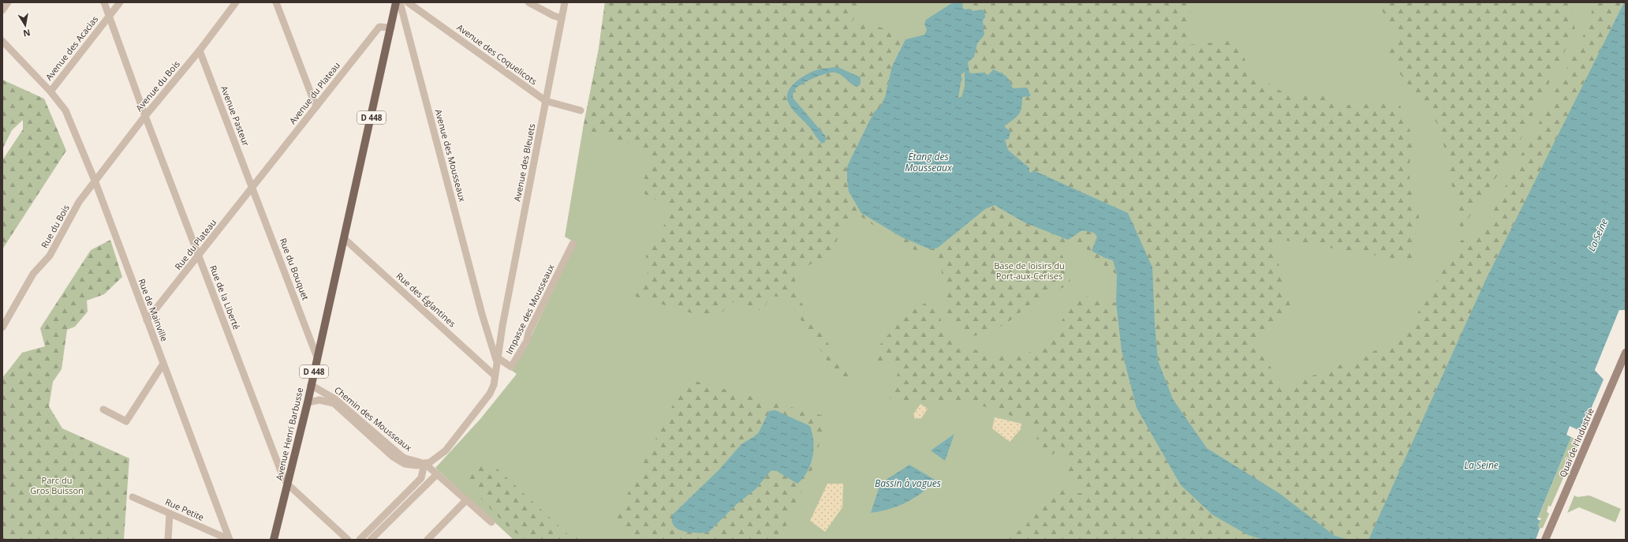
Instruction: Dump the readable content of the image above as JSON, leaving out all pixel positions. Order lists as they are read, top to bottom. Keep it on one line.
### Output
{"streets":{"main road":["D 448","Avenue Henri Barbusse","Quai de l'Industrie"],"street":["Avenue des Acacias","Avenue des Coquelicots","Avenue du Bois","Avenue du Plateau","Avenue Pasteur","Avenue des Mousseaux","Avenue des Bleuets","Rue du Bois","Rue du Plateau","Rue du Bouquet","Rue de la Liberté","Rue des Églantines","Impasse des Mousseaux","Rue de Mainville","Chemin des Mousseaux","Rue Petite"]},"crossings":[["Avenue des Acacias","Rue de la Liberté"],["Avenue des Acacias","Rue de Mainville"],["Avenue des Coquelicots","Avenue des Bleuets"],["Avenue du Bois","Avenue Pasteur"],["Avenue du Bois","Rue du Bois"],["Avenue du Bois","Rue de la Liberté"],["Avenue du Bois","Rue de Mainville"],["Avenue du Plateau","D 448"],["Avenue du Plateau","Rue du Plateau"],["Avenue Pasteur","Rue du Plateau"],["Avenue Pasteur","Rue du Bouquet"],["D 448","Rue des Églantines"],["D 448","Avenue Henri Barbusse"],["Avenue des Mousseaux","Avenue des Bleuets"],["Avenue des Mousseaux","Impasse des Mousseaux"],["Avenue des Mousseaux","Chemin des Mousseaux"],["Avenue des Bleuets","Impasse des Mousseaux"],["Avenue des Bleuets","Chemin des Mousseaux"],["Rue du Bois","Rue de Mainville"],["Rue du Plateau","Rue du Bouquet"],["Rue du Plateau","Rue de la Liberté"],["Rue du Plateau","Rue de Mainville"],["Rue du Bouquet","Avenue Henri Barbusse"],["Rue de la Liberté","Avenue Henri Barbusse"],["Rue des Églantines","Chemin des Mousseaux"],["Rue des Églantines","Avenue Henri Barbusse"],["Impasse des Mousseaux","Chemin des Mousseaux"],["Rue de Mainville","Rue Petite"],["Chemin des Mousseaux","Avenue Henri Barbusse"]],"water":["Étang des Mousseaux","La Seine","Bassin à vagues"],"parks":["Base de loisirs du Port-aux-Cerises","Parc du Gros Buisson"],"north":"bottom"}
